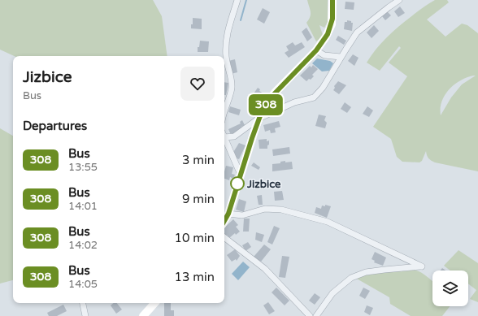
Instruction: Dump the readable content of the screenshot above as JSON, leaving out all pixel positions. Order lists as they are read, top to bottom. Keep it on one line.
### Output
{"places":["Jizbice"],"lines":["bus line 308"],"page":{"on_map":"308","heading":[["Jizbice","Bus"],"Departures"],"list":[{"mark":"308","name":"Bus","note":"13:55","value":"3 min"},{"mark":"308","name":"Bus","note":"14:01","value":"9 min"},{"mark":"308","name":"Bus","note":"14:02","value":"10 min"},{"mark":"308","name":"Bus","note":"14:05","value":"13 min"}]}}
